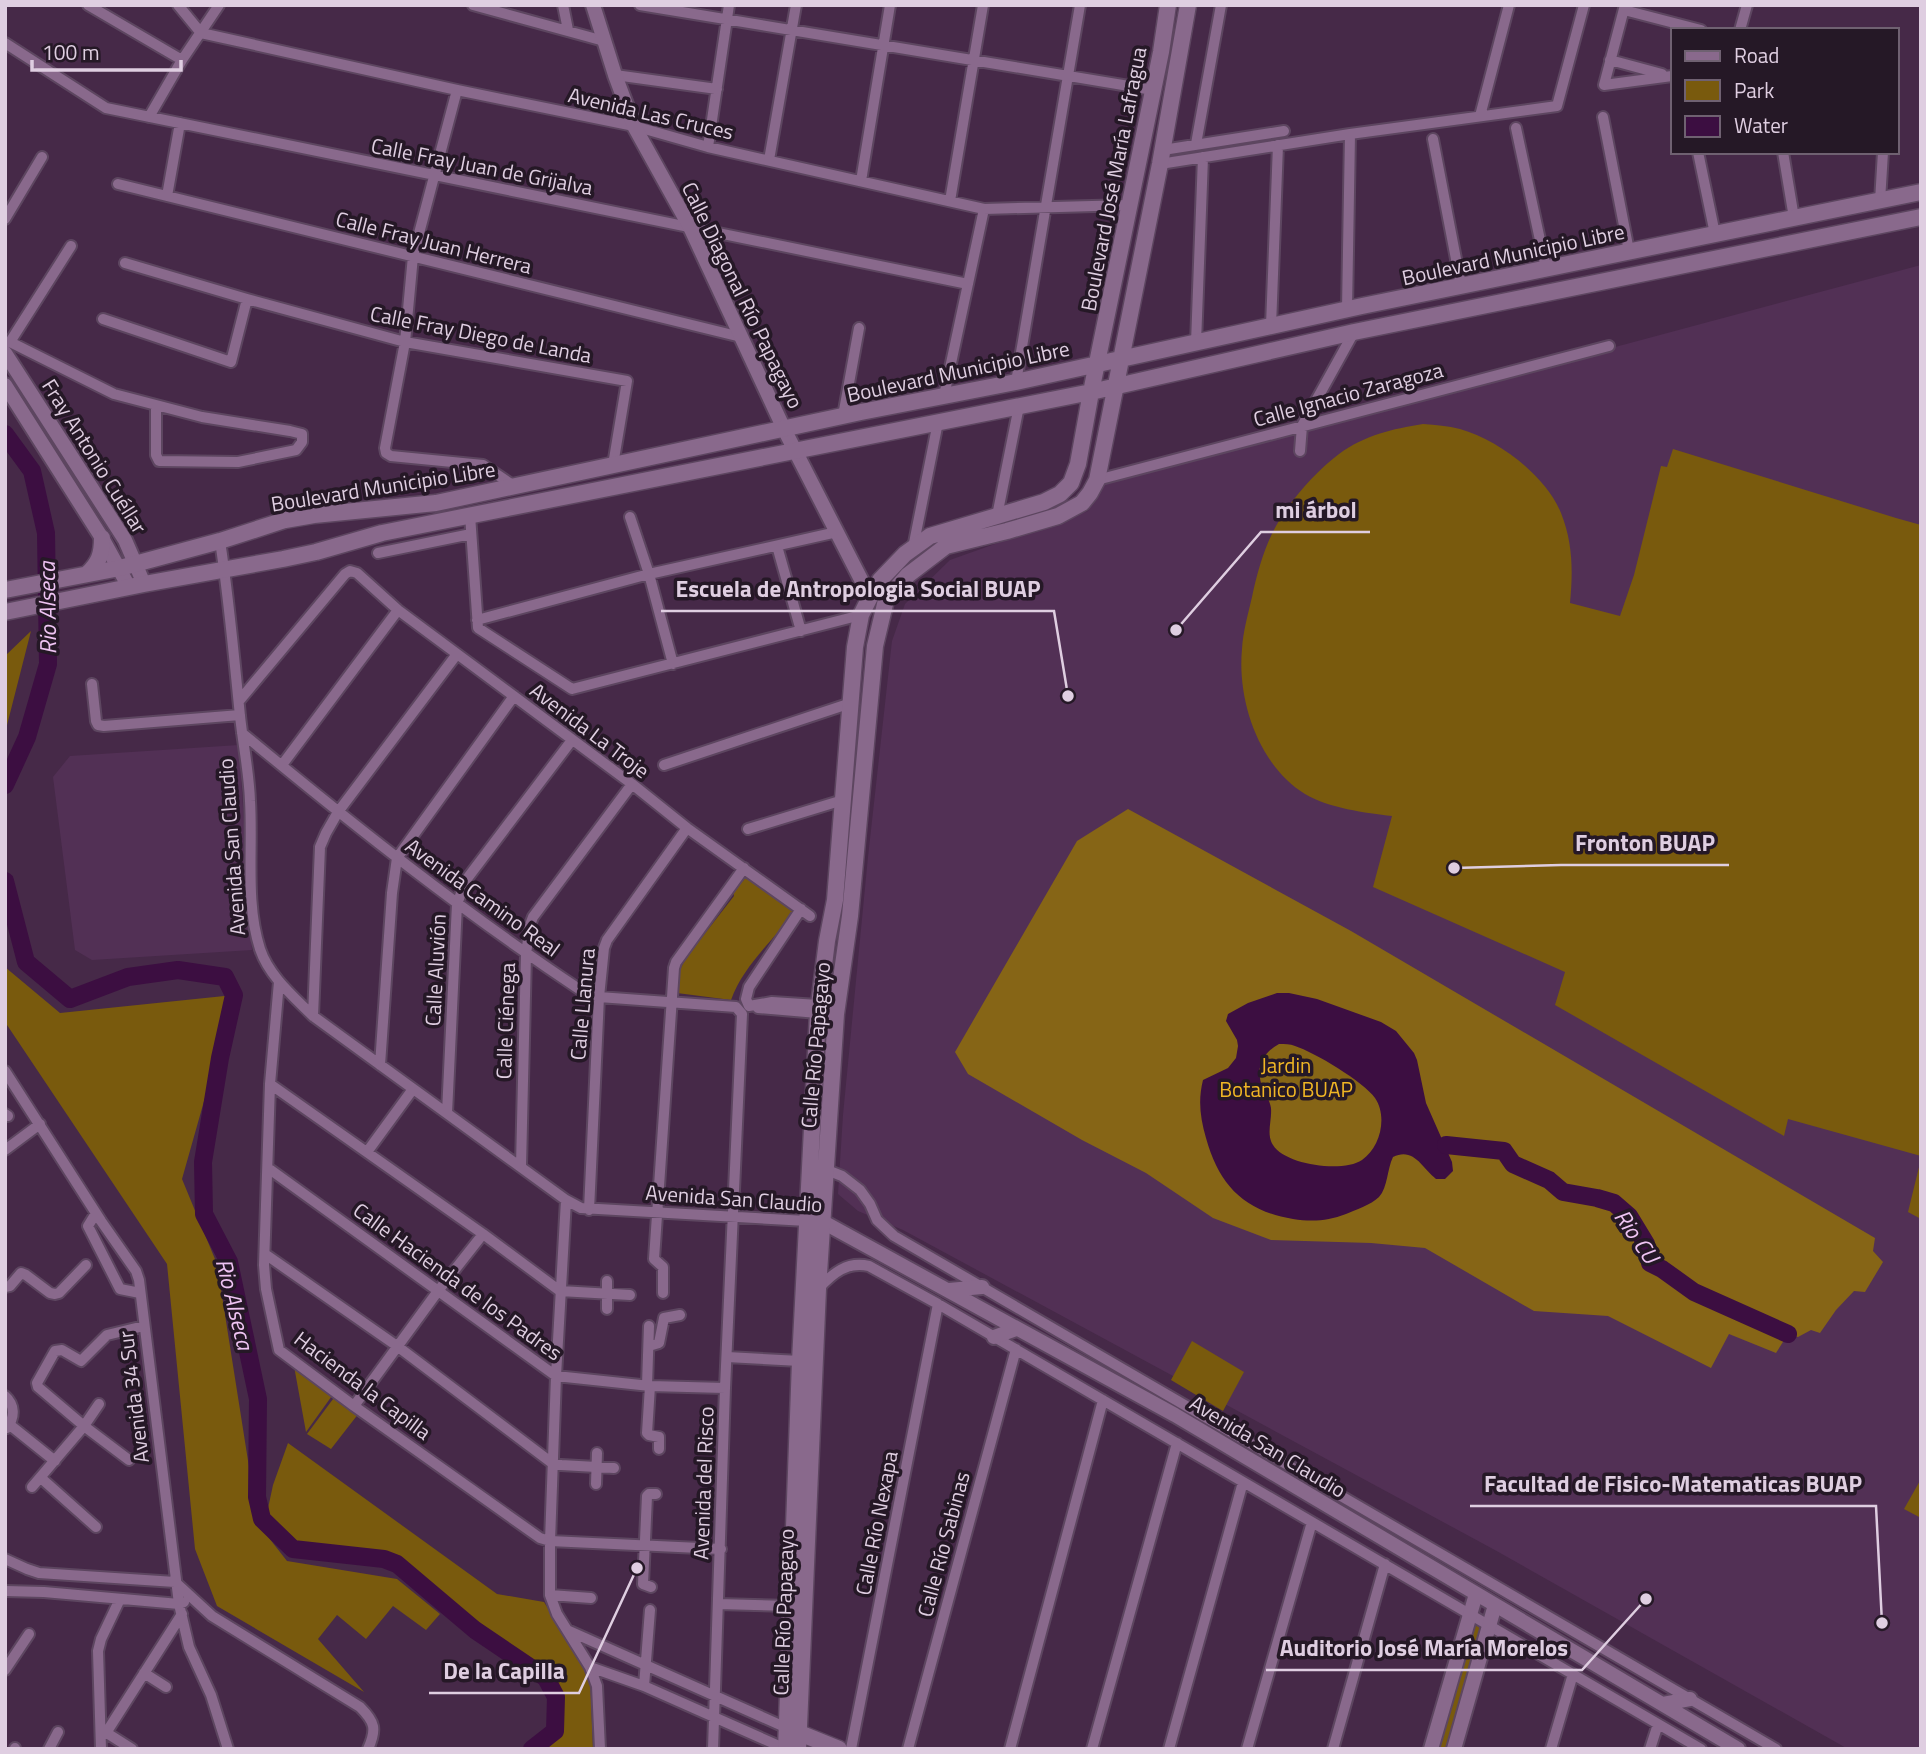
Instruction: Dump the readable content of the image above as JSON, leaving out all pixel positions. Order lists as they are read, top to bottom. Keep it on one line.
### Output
{"streets":{"main road":["Boulevard José María Lafragua","Boulevard Municipio Libre","Calle Río Papagayo"],"street":["Avenida Las Cruces","Calle Fray Juan de Grijalva","Calle Fray Juan Herrera","Calle Diagonal Río Papagayo","Calle Fray Diego de Landa","Calle Ignacio Zaragoza","Fray Antonio Cuéllar","Avenida La Troje","Avenida San Claudio","Avenida Camino Real","Calle Aluvión","Calle Llanura","Calle Ciénega","Calle Hacienda de los Padres","Hacienda la Capilla","Avenida 34 Sur","Avenida del Risco","Calle Río Nexapa","Calle Río Sabinas"]},"crossings":[["Avenida Las Cruces","Boulevard José María Lafragua"],["Avenida Las Cruces","Calle Diagonal Río Papagayo"],["Calle Fray Juan de Grijalva","Calle Diagonal Río Papagayo"],["Boulevard José María Lafragua","Boulevard Municipio Libre"],["Boulevard José María Lafragua","Calle Ignacio Zaragoza"],["Boulevard José María Lafragua","Calle Río Papagayo"],["Calle Fray Juan Herrera","Calle Diagonal Río Papagayo"],["Boulevard Municipio Libre","Calle Diagonal Río Papagayo"],["Boulevard Municipio Libre","Calle Fray Diego de Landa"],["Boulevard Municipio Libre","Fray Antonio Cuéllar"],["Boulevard Municipio Libre","Avenida San Claudio"],["Calle Diagonal Río Papagayo","Calle Río Papagayo"],["Calle Ignacio Zaragoza","Calle Río Papagayo"],["Avenida La Troje","Avenida San Claudio"],["Avenida La Troje","Calle Aluvión"],["Avenida La Troje","Calle Llanura"],["Avenida La Troje","Calle Ciénega"],["Avenida La Troje","Calle Río Papagayo"],["Avenida San Claudio","Avenida Camino Real"],["Avenida San Claudio","Calle Aluvión"],["Avenida San Claudio","Calle Llanura"],["Avenida San Claudio","Calle Ciénega"],["Avenida San Claudio","Calle Río Papagayo"],["Avenida San Claudio","Hacienda la Capilla"],["Avenida San Claudio","Avenida del Risco"],["Avenida San Claudio","Calle Río Nexapa"],["Avenida San Claudio","Calle Río Sabinas"],["Avenida Camino Real","Calle Aluvión"],["Avenida Camino Real","Calle Llanura"],["Avenida Camino Real","Calle Ciénega"],["Avenida Camino Real","Avenida del Risco"],["Calle Hacienda de los Padres","Hacienda la Capilla"],["Calle Hacienda de los Padres","Avenida del Risco"],["Hacienda la Capilla","Avenida del Risco"]],"water":["Rio Alseca","Rio CU"],"parks":["Jardin Botanico BUAP"],"places":["mi árbol","Escuela de Antropologia Social BUAP","Fronton BUAP","De la Capilla","Auditorio José María Morelos","Facultad de Fisico-Matematicas BUAP"],"legend":["Road","Park","Water"],"scale_bar":"100 m"}
